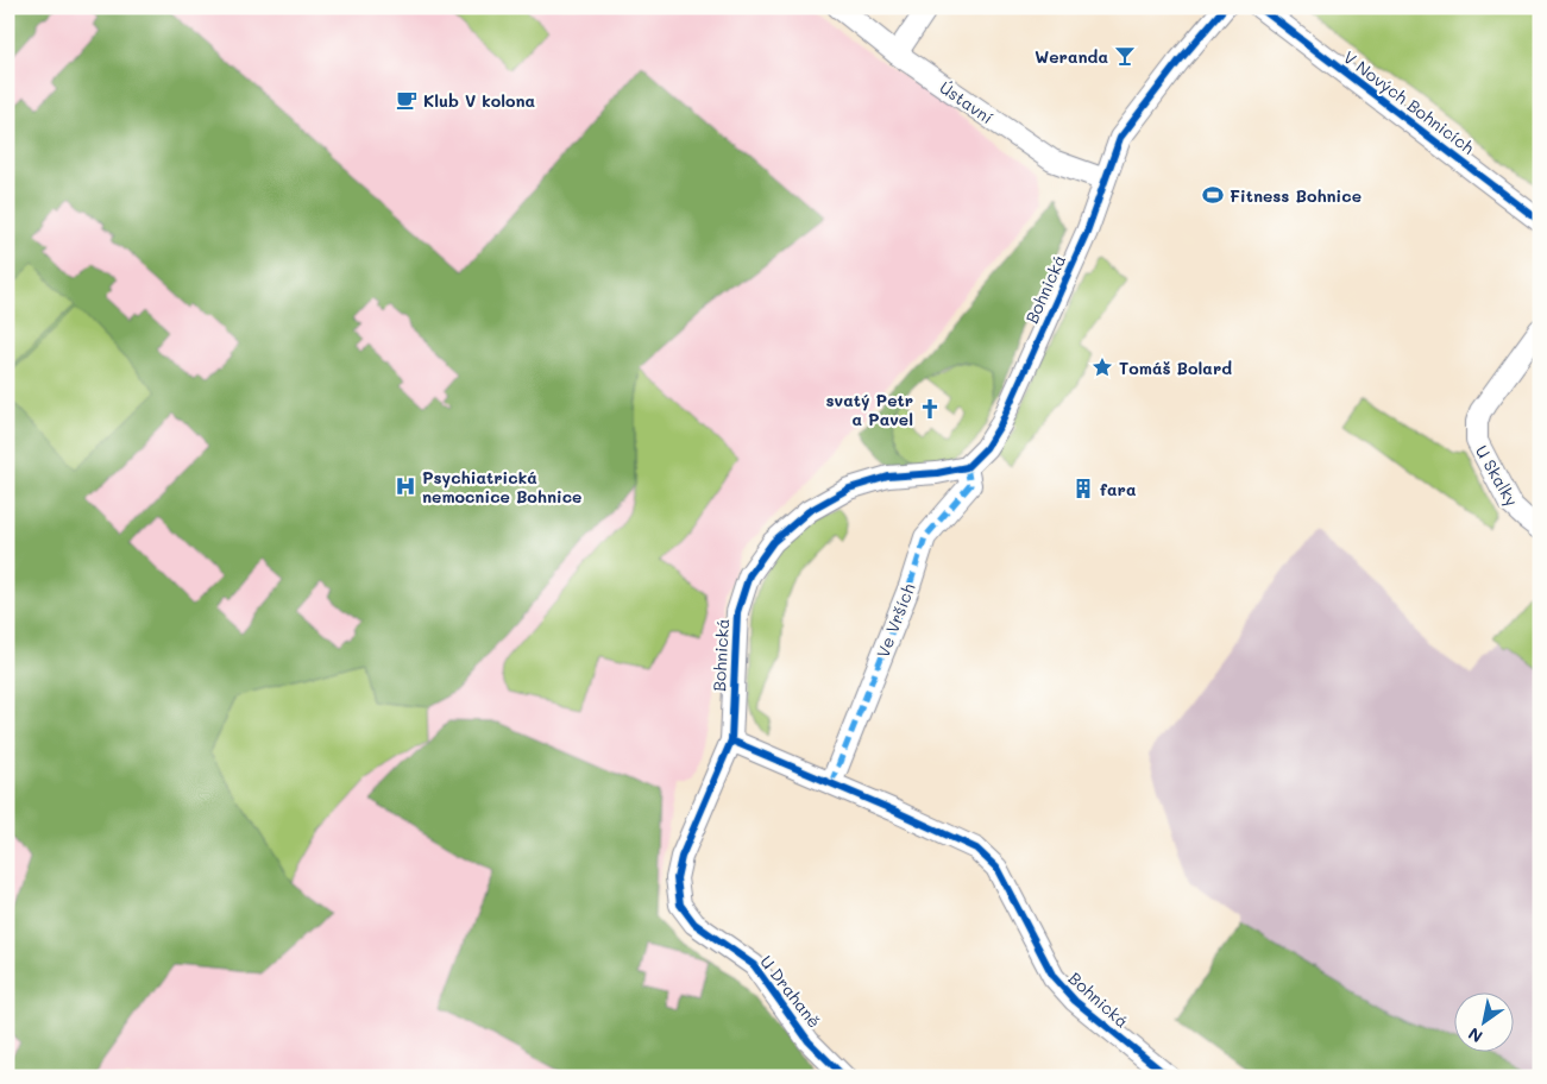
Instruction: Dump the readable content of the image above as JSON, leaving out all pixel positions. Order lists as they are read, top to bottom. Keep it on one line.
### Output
{"streets":{"street":["Ústavní","V Nových Bohnicích","Bohnická","U Skalky","Ve Vrších","U Drahaně"]},"crossings":[["Ústavní","Bohnická"],["Bohnická","Ve Vrších"],["Bohnická","U Drahaně"]],"places":{"bar":["Weranda"],"cafe":["Klub V kolona"],"sports":["Fitness Bohnice"],"place":["Tomáš Bolard"],"church":["svatý Petr a Pavel"],"hospital":["Psychiatrická nemocnice Bohnice"],"building":["fara"]},"north":"bottom left"}
